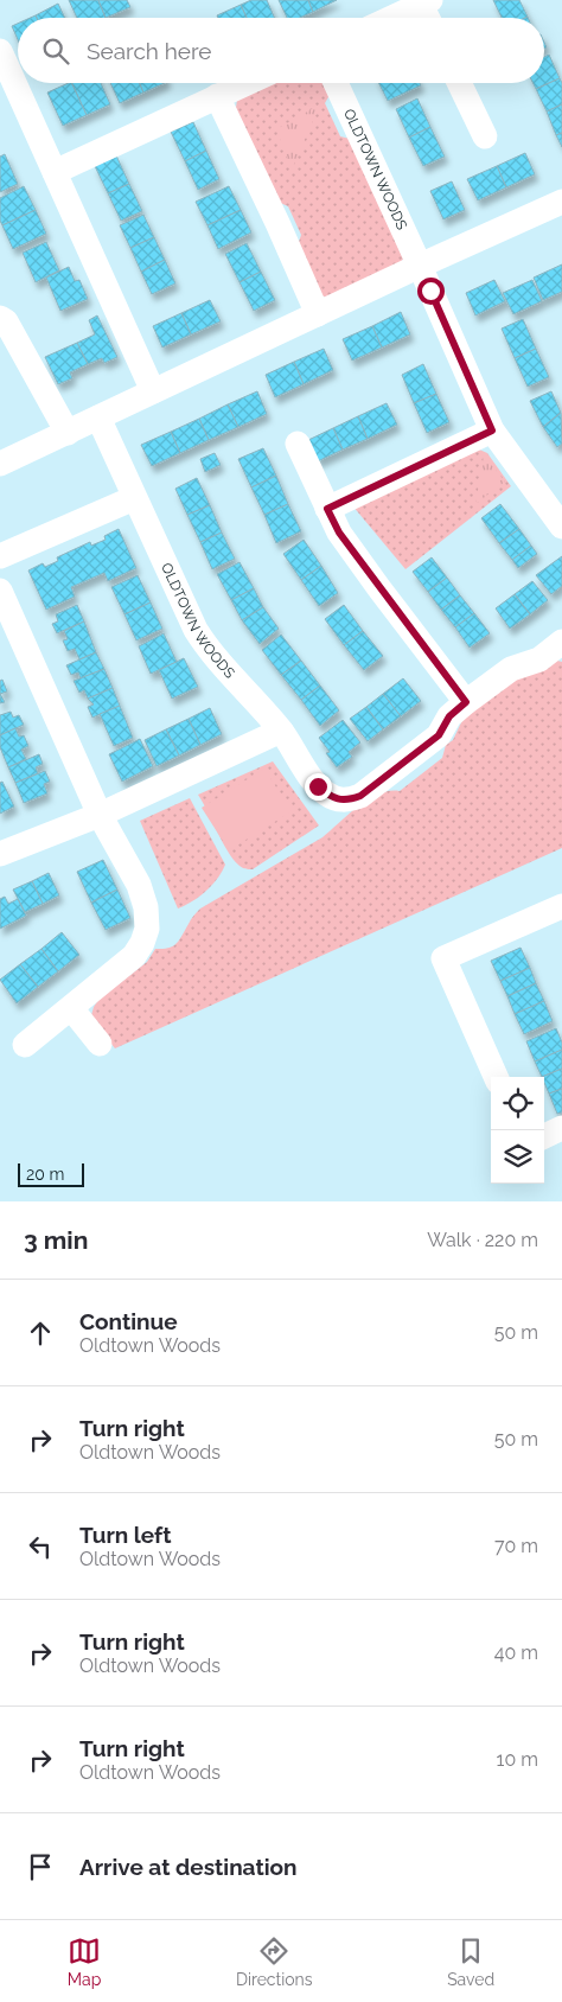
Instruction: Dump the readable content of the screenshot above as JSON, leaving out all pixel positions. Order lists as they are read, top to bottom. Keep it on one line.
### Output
{"streets":{"street":["OLDTOWN WOODS"]},"scale_bar":"20 m","page":{"search":"Search here","scale":"20 m","heading":["3 min","Walk · 220 m"],"list":[["Continue","Oldtown Woods","50 m"],["Turn right","Oldtown Woods","50 m"],["Turn left","Oldtown Woods","70 m"],["Turn right","Oldtown Woods","40 m"],["Turn right","Oldtown Woods","10 m"],"Arrive at destination"],"nav":["Map","Directions","Saved"]}}
